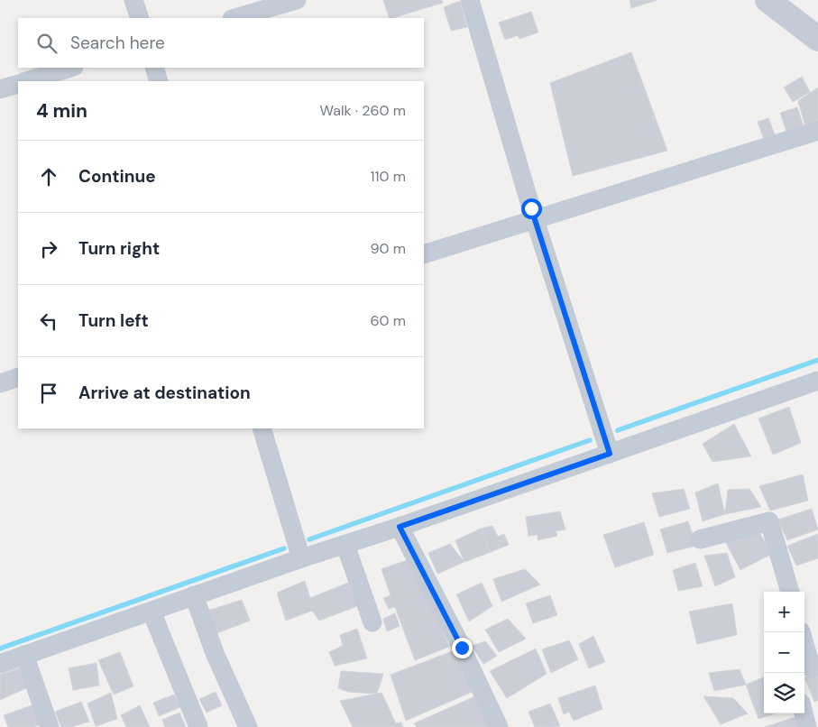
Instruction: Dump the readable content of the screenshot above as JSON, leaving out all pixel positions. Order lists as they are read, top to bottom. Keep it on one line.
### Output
{"page":{"search":"Search here","heading":["4 min","Walk · 260 m"],"list":[["Continue","110 m"],["Turn right","90 m"],["Turn left","60 m"],"Arrive at destination"],"map_buttons":["+","−"]}}
